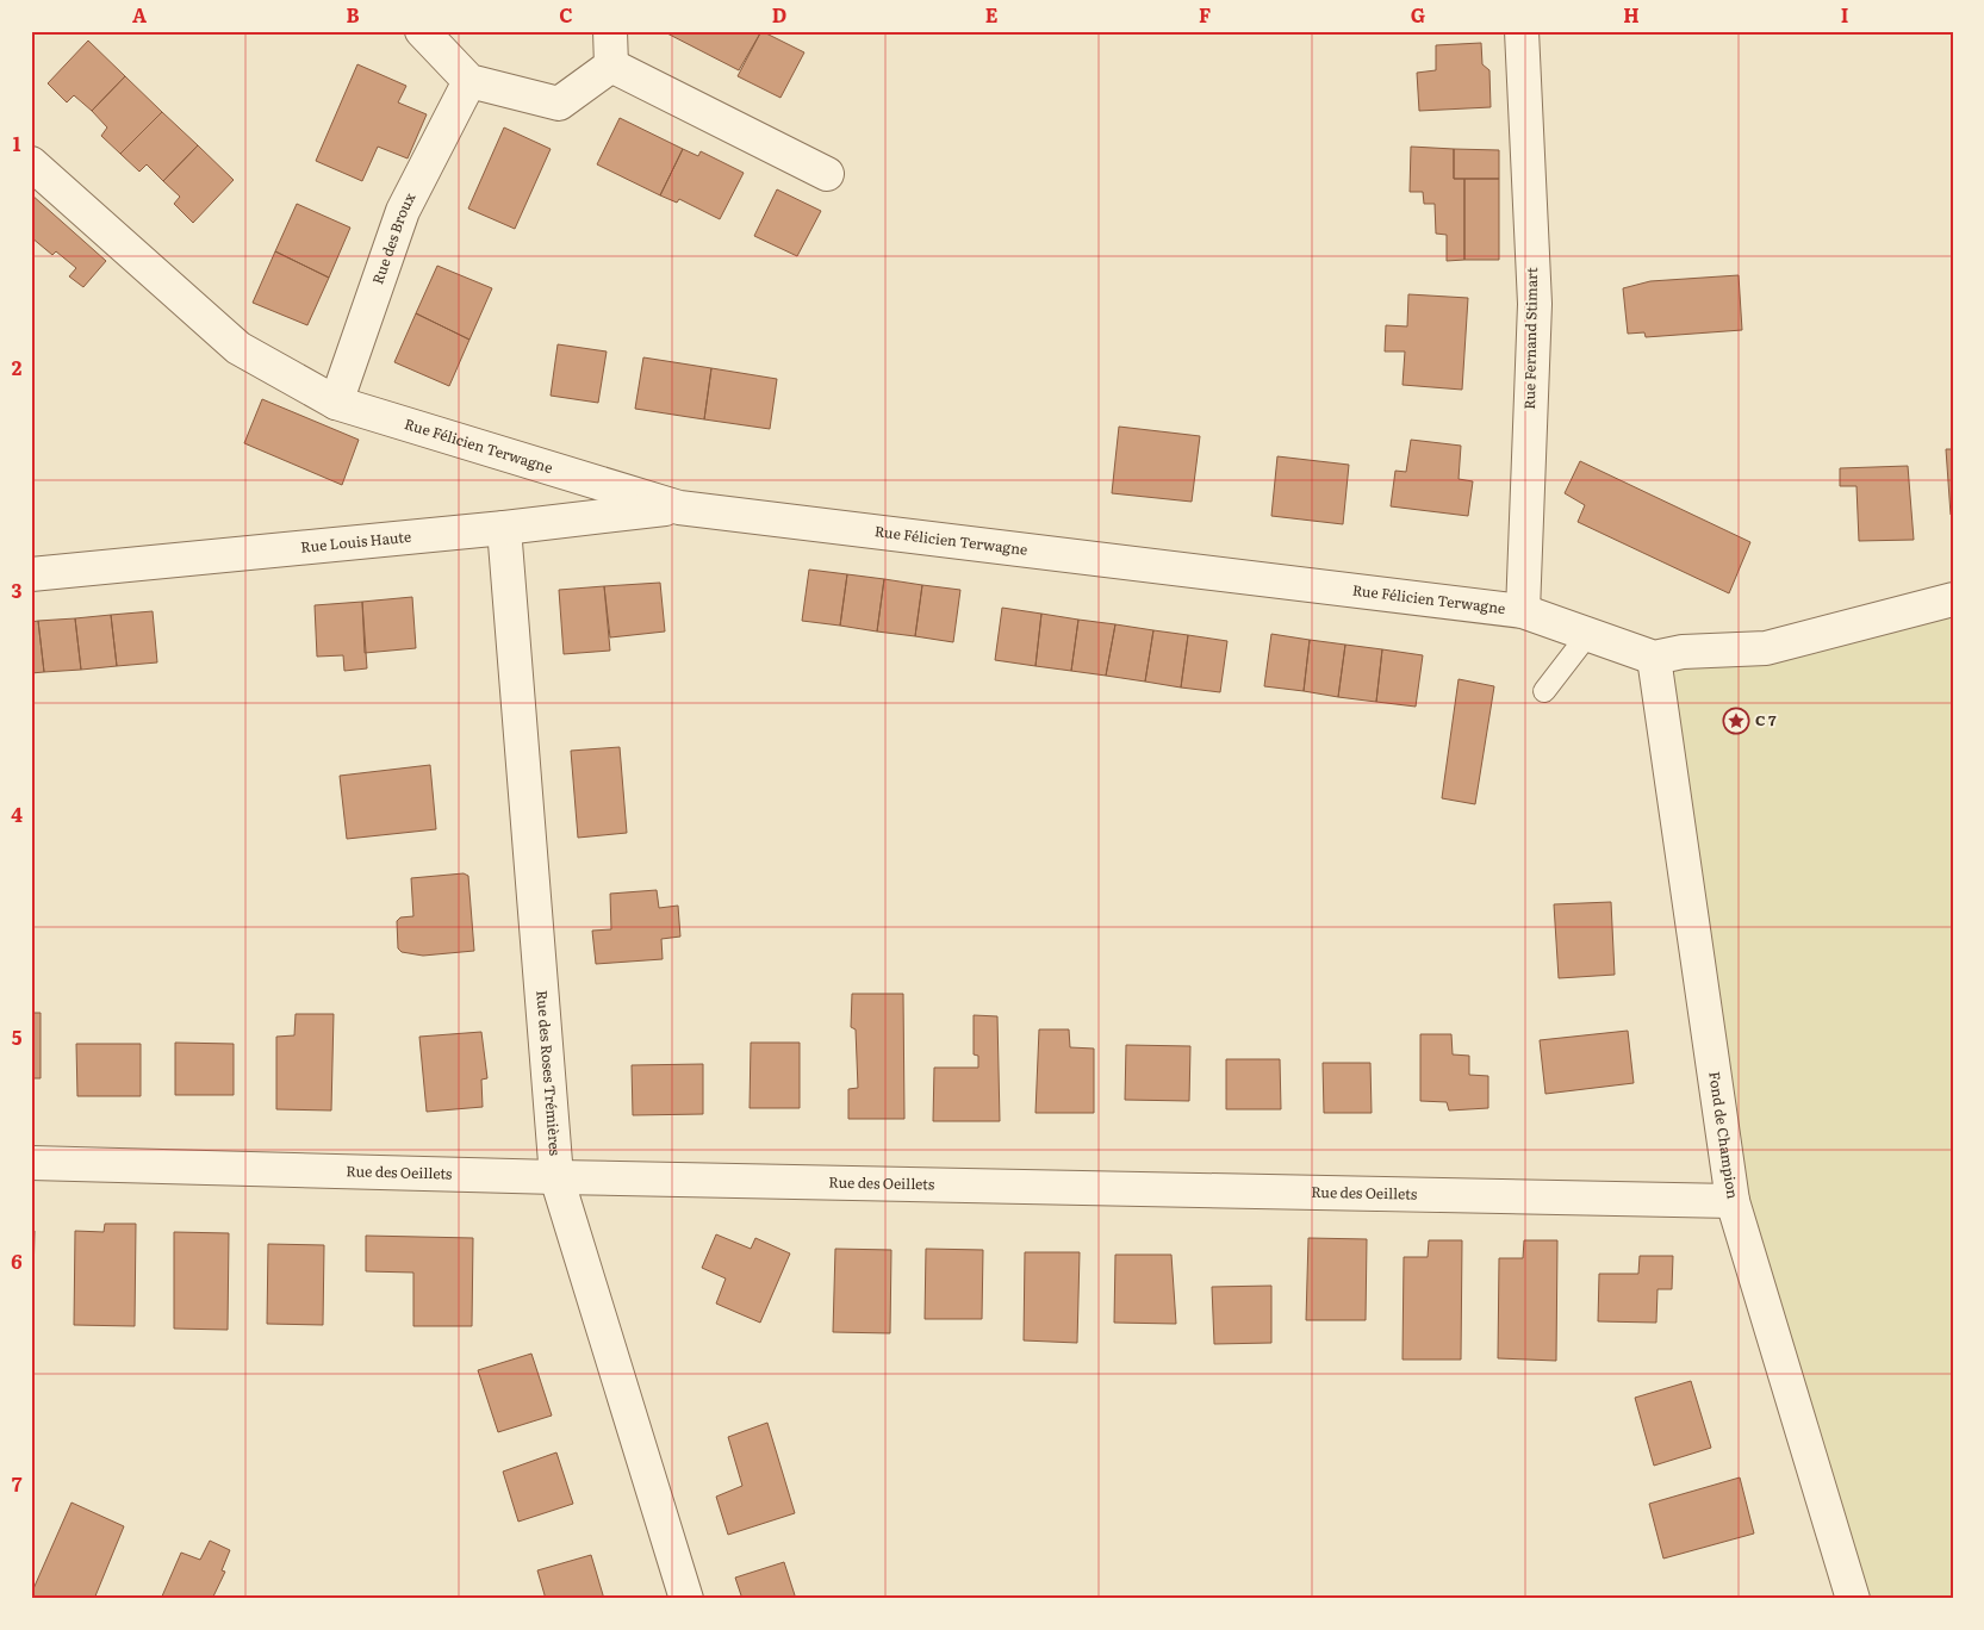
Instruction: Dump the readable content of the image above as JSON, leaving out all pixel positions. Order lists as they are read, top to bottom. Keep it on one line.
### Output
{"streets":{"street":["Rue des Broux","Rue Fernand Stimart","Rue Félicien Terwagne","Rue Louis Haute","Rue des Roses Trémières","Fond de Champion","Rue des Oeillets"]},"crossings":[["Rue des Broux","Rue Félicien Terwagne"],["Rue Fernand Stimart","Rue Félicien Terwagne"],["Rue Félicien Terwagne","Rue Louis Haute"],["Rue Félicien Terwagne","Fond de Champion"],["Rue Louis Haute","Rue des Roses Trémières"],["Rue des Roses Trémières","Rue des Oeillets"],["Fond de Champion","Rue des Oeillets"]],"places":{"place":["C 7"]},"grid":{"columns":["A","B","C","D","E","F","G","H","I"],"rows":["1","2","3","4","5","6","7"]}}
